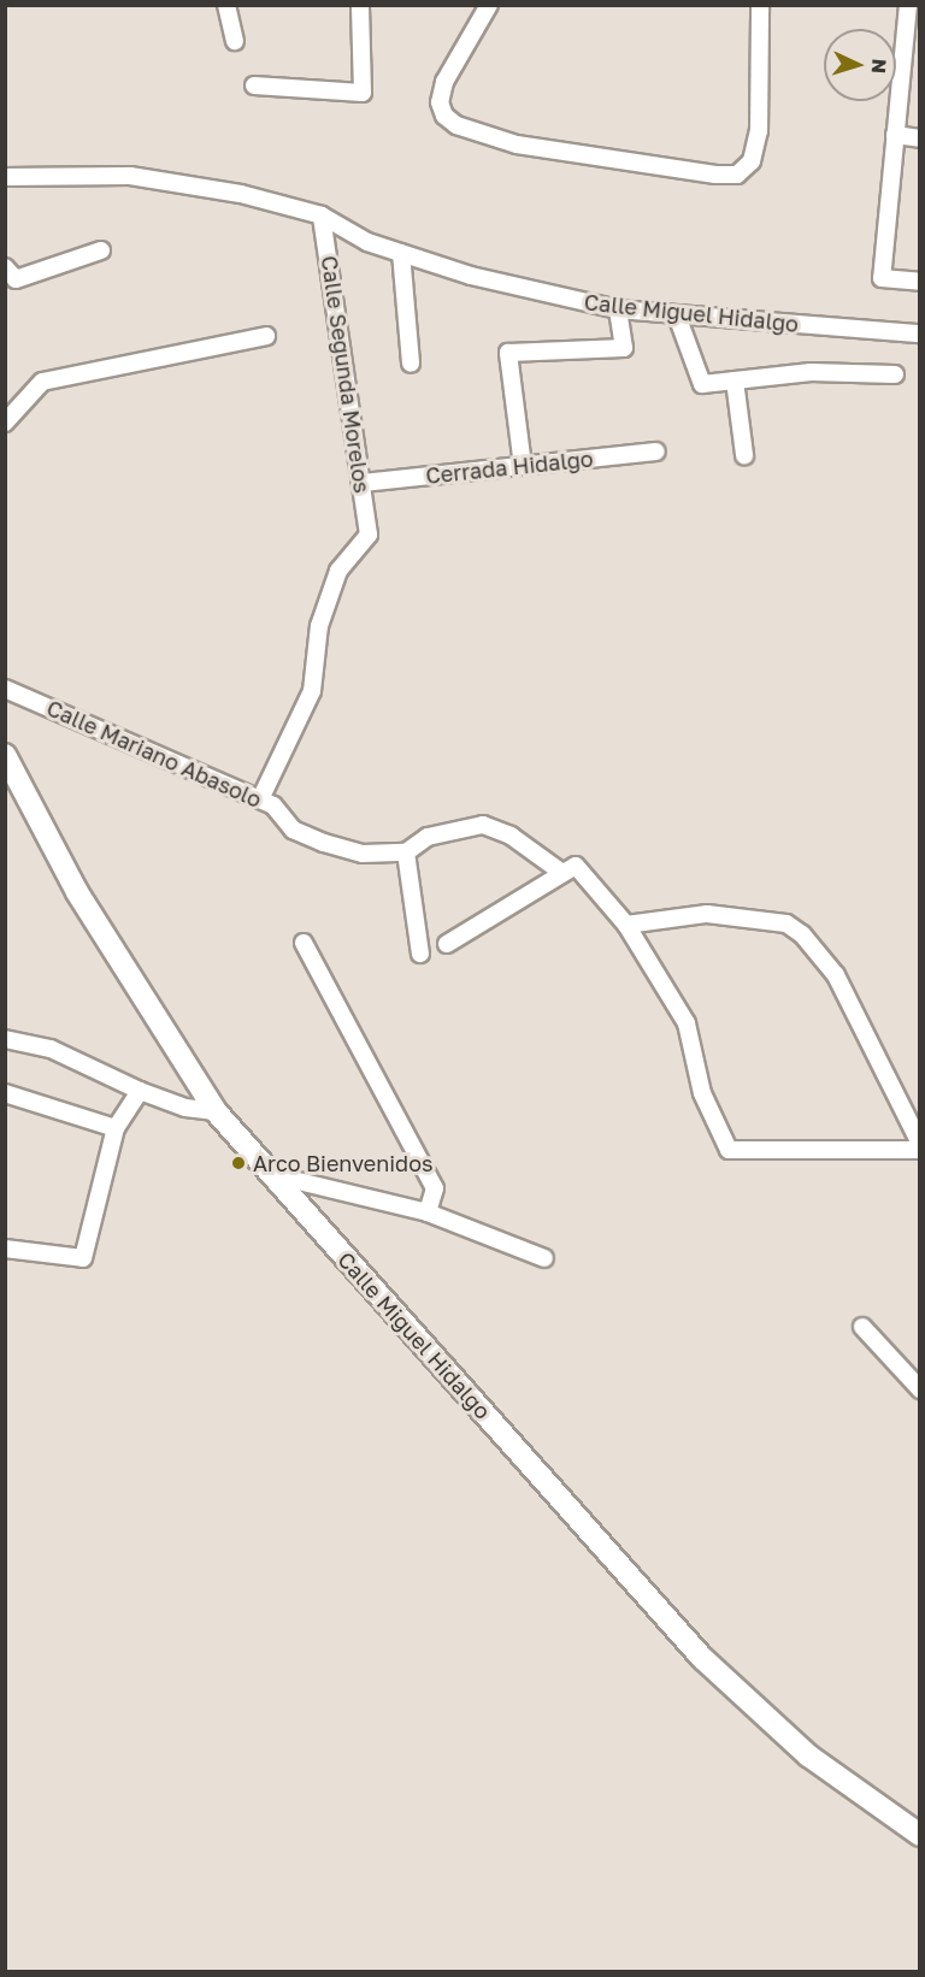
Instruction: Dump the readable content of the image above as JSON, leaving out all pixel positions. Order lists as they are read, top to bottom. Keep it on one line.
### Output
{"streets":{"main road":["Calle Miguel Hidalgo"],"street":["Calle Segunda Morelos","Cerrada Hidalgo","Calle Mariano Abasolo"]},"crossings":[["Calle Miguel Hidalgo","Calle Segunda Morelos"],["Calle Segunda Morelos","Cerrada Hidalgo"],["Calle Segunda Morelos","Calle Mariano Abasolo"]],"places":["Arco Bienvenidos"],"north":"right"}
